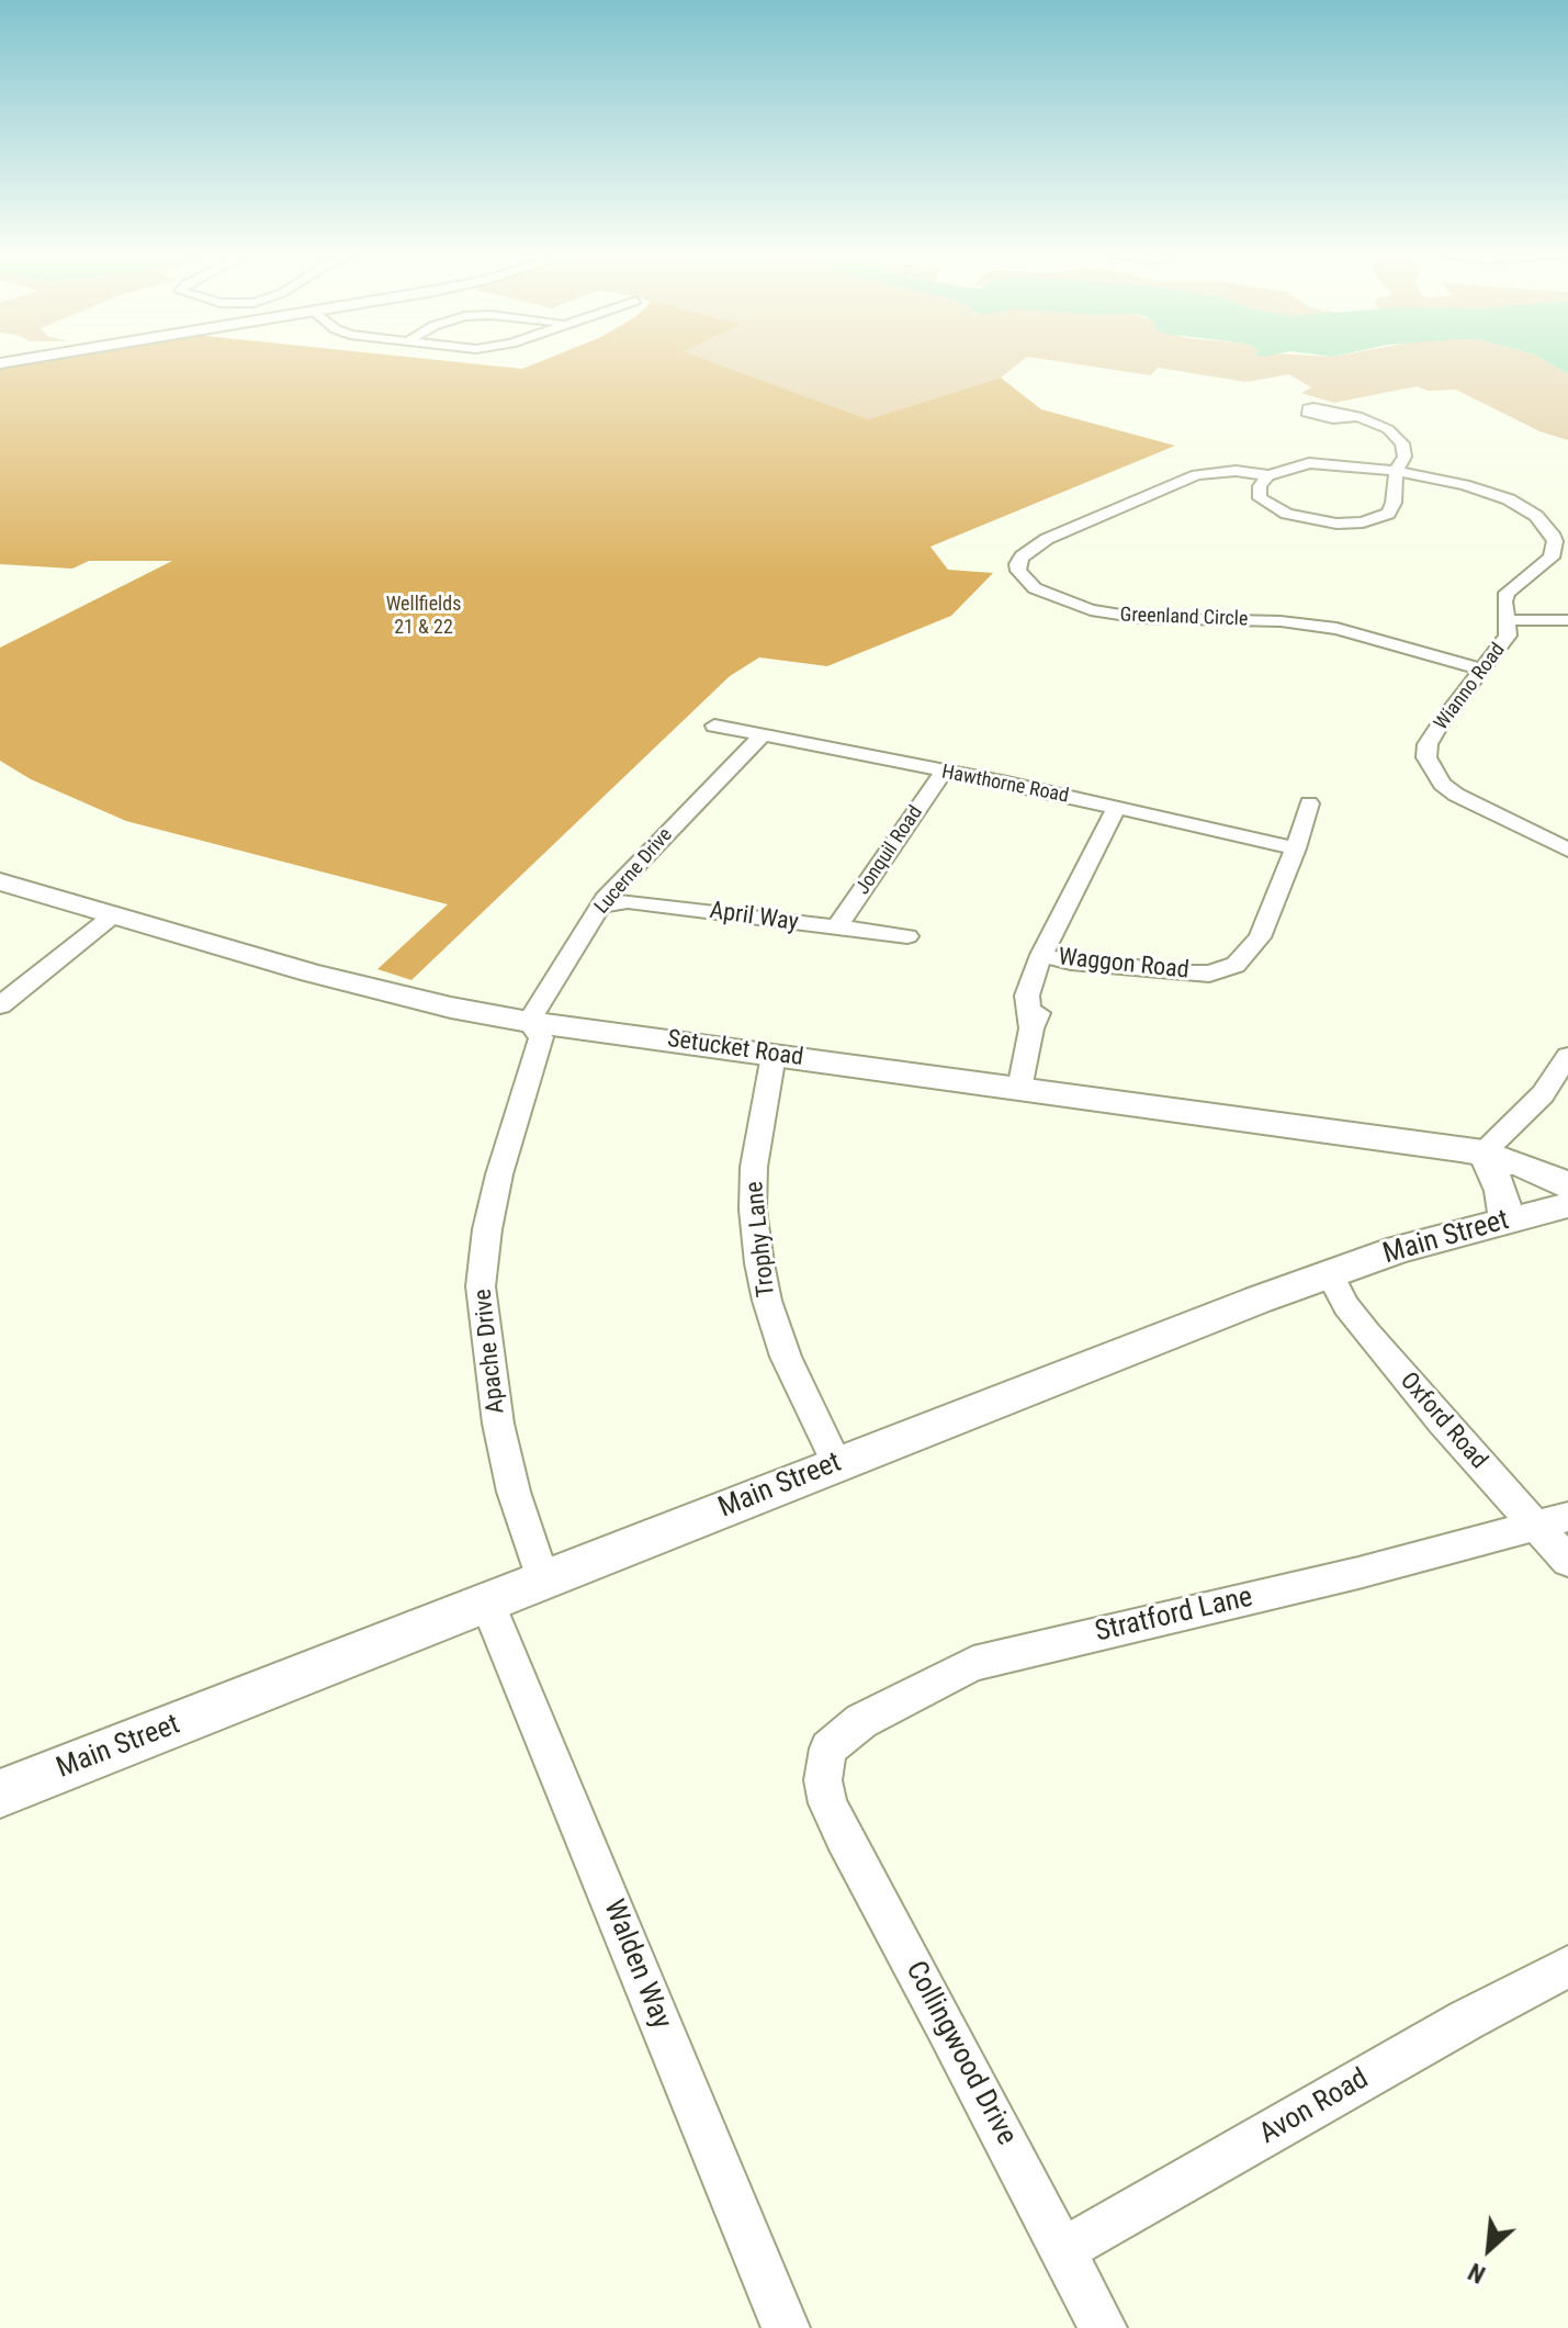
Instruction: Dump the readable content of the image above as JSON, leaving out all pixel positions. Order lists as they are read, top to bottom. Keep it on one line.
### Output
{"streets":{"main road":["Setucket Road","Main Street"],"street":["Greenland Circle","Wianno Road","Hawthorne Road","Jonquil Road","Lucerne Drive","April Way","Waggon Road","Trophy Lane","Apache Drive","Oxford Road","Stratford Lane","Walden Way","Collingwood Drive","Avon Road"]},"crossings":[["Greenland Circle","Wianno Road"],["Hawthorne Road","Jonquil Road"],["Hawthorne Road","Lucerne Drive"],["Hawthorne Road","Waggon Road"],["Jonquil Road","April Way"],["Lucerne Drive","April Way"],["Lucerne Drive","Setucket Road"],["Lucerne Drive","Apache Drive"],["Setucket Road","Trophy Lane"],["Setucket Road","Apache Drive"],["Main Street","Trophy Lane"],["Main Street","Apache Drive"],["Main Street","Oxford Road"],["Main Street","Walden Way"],["Oxford Road","Stratford Lane"],["Stratford Lane","Collingwood Drive"],["Collingwood Drive","Avon Road"]],"parks":["Wellfields 21 & 22"],"north":"bottom left"}
